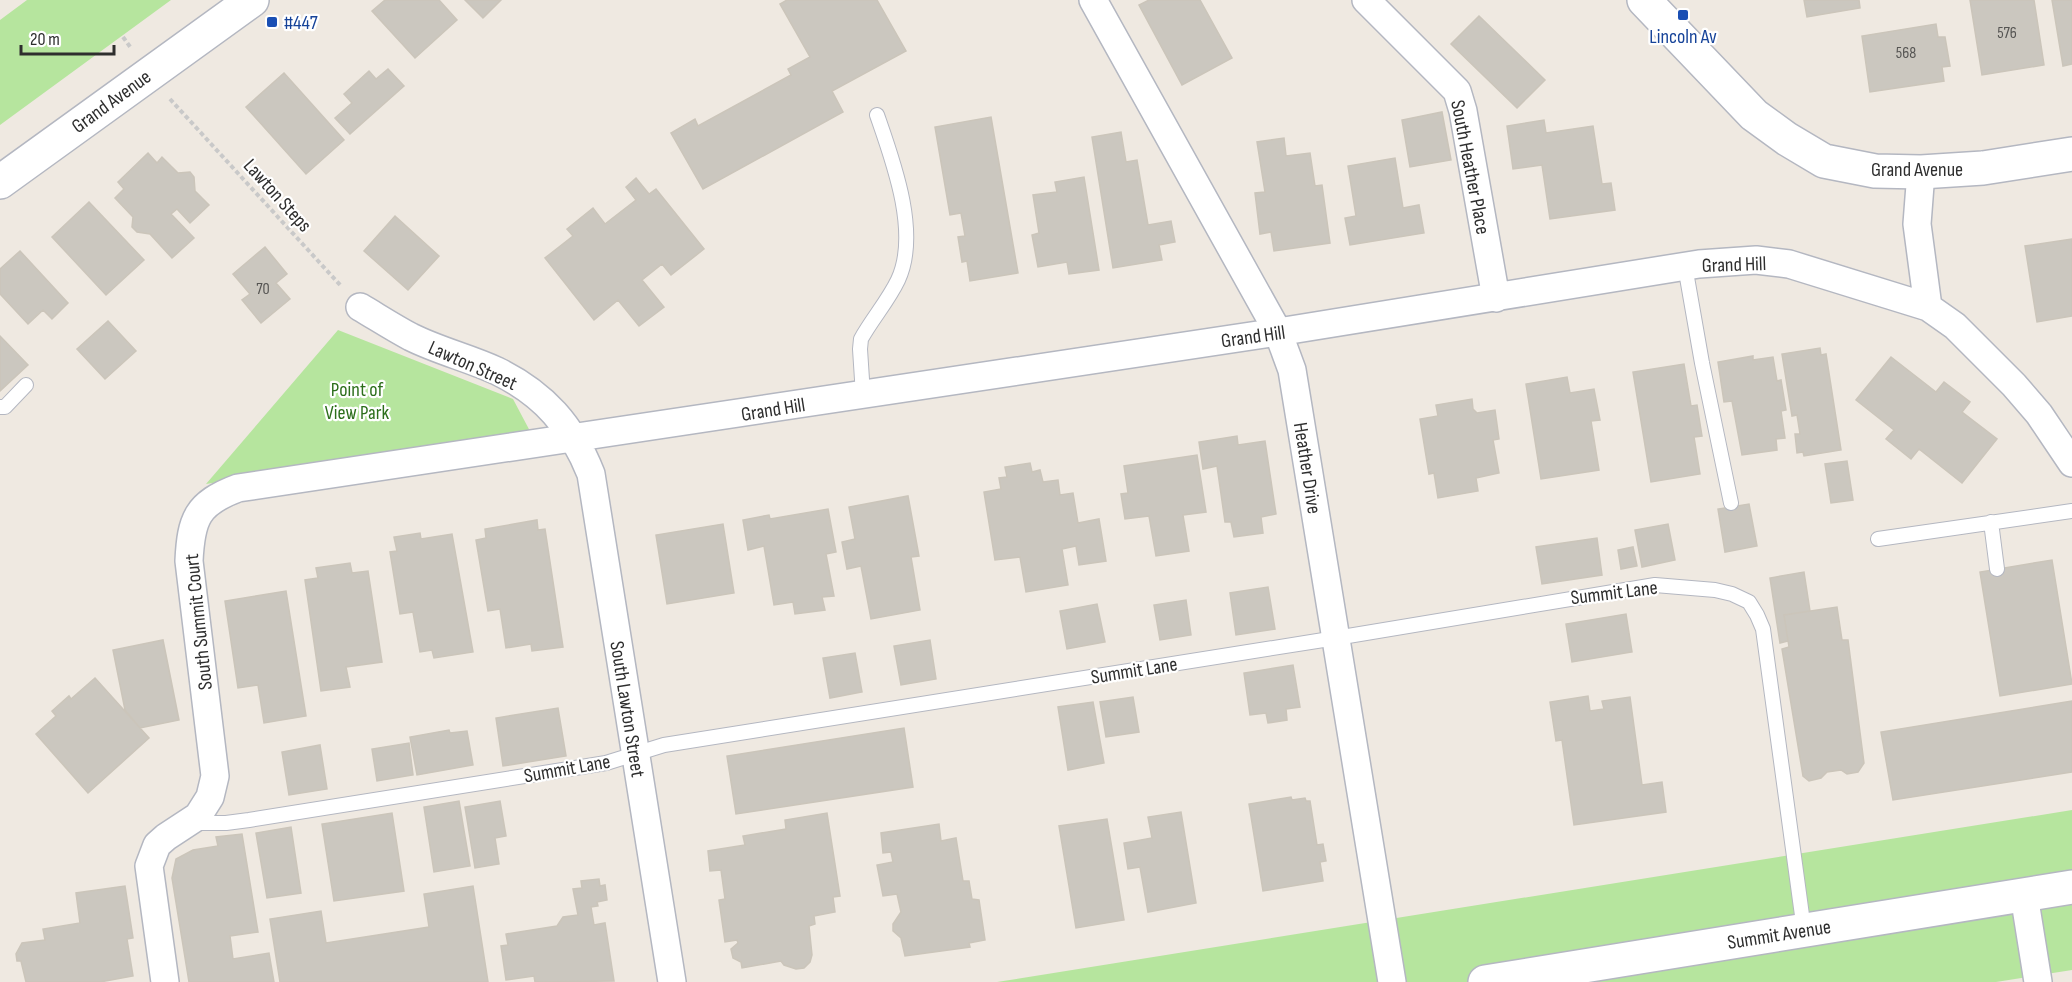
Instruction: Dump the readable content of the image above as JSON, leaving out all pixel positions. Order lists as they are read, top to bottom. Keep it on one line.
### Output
{"streets":{"main road":["Grand Avenue","Summit Avenue"],"street":["South Heather Place","Grand Hill","Lawton Street","Heather Drive","South Summit Court","South Lawton Street"],"lane":["Summit Lane"],"path":["Lawton Steps"]},"crossings":[["South Heather Place","Grand Hill"],["Lawton Steps","Lawton Street"],["Grand Hill","Lawton Street"],["Grand Hill","Heather Drive"],["Grand Hill","South Summit Court"],["Grand Hill","South Lawton Street"],["Lawton Street","South Summit Court"],["Lawton Street","South Lawton Street"],["Heather Drive","Summit Lane"],["Summit Lane","South Summit Court"],["Summit Lane","South Lawton Street"],["Summit Lane","Summit Avenue"],["South Summit Court","South Lawton Street"]],"parks":["Point of View Park"],"places":{"transit":["Lincoln Av","#447"]},"house_numbers":["576","568","70"],"scale_bar":"20 m"}
